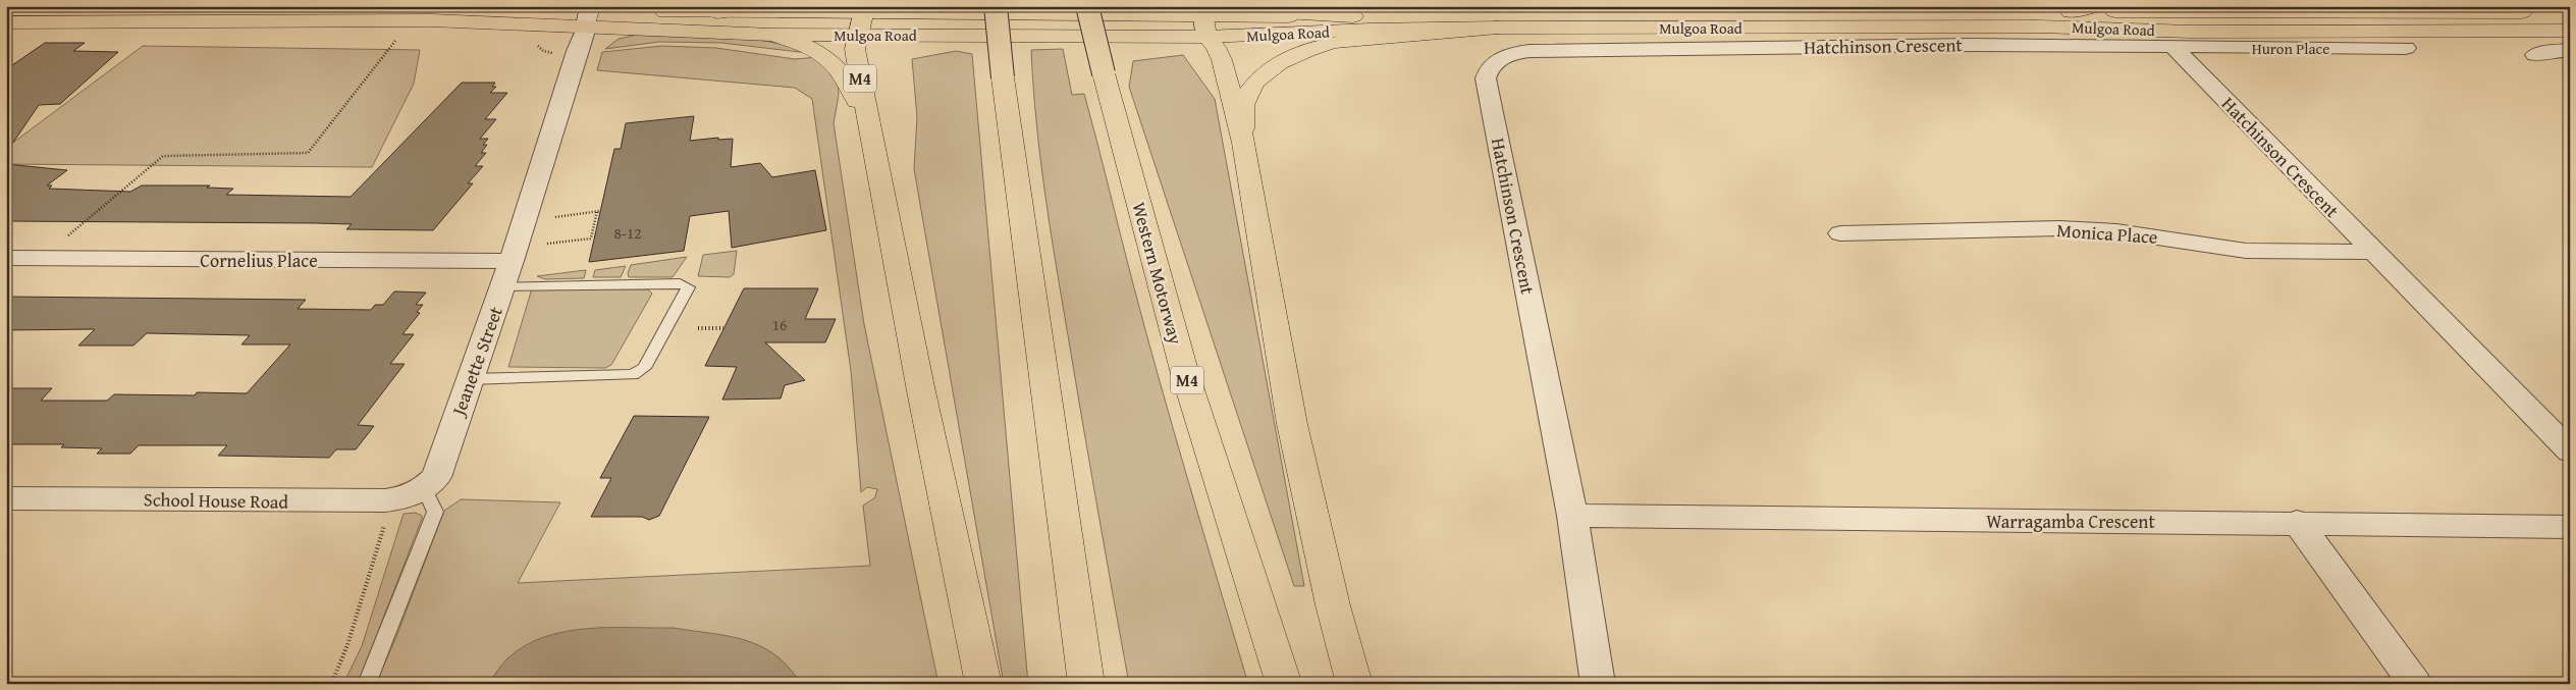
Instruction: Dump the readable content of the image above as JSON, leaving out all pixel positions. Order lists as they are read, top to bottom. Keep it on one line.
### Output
{"streets":{"main road":["Mulgoa Road","M4","Western Motorway"],"street":["Hatchinson Crescent","Huron Place","Monica Place","Cornelius Place","Jeanette Street","School House Road","Warragamba Crescent"]},"crossings":[["Mulgoa Road","Hatchinson Crescent"],["Mulgoa Road","Huron Place"],["Mulgoa Road","M4"],["Mulgoa Road","Jeanette Street"],["Hatchinson Crescent","Huron Place"],["Hatchinson Crescent","Monica Place"],["Hatchinson Crescent","Warragamba Crescent"],["Cornelius Place","Jeanette Street"],["Jeanette Street","School House Road"]],"house_numbers":["8-12","16"]}
